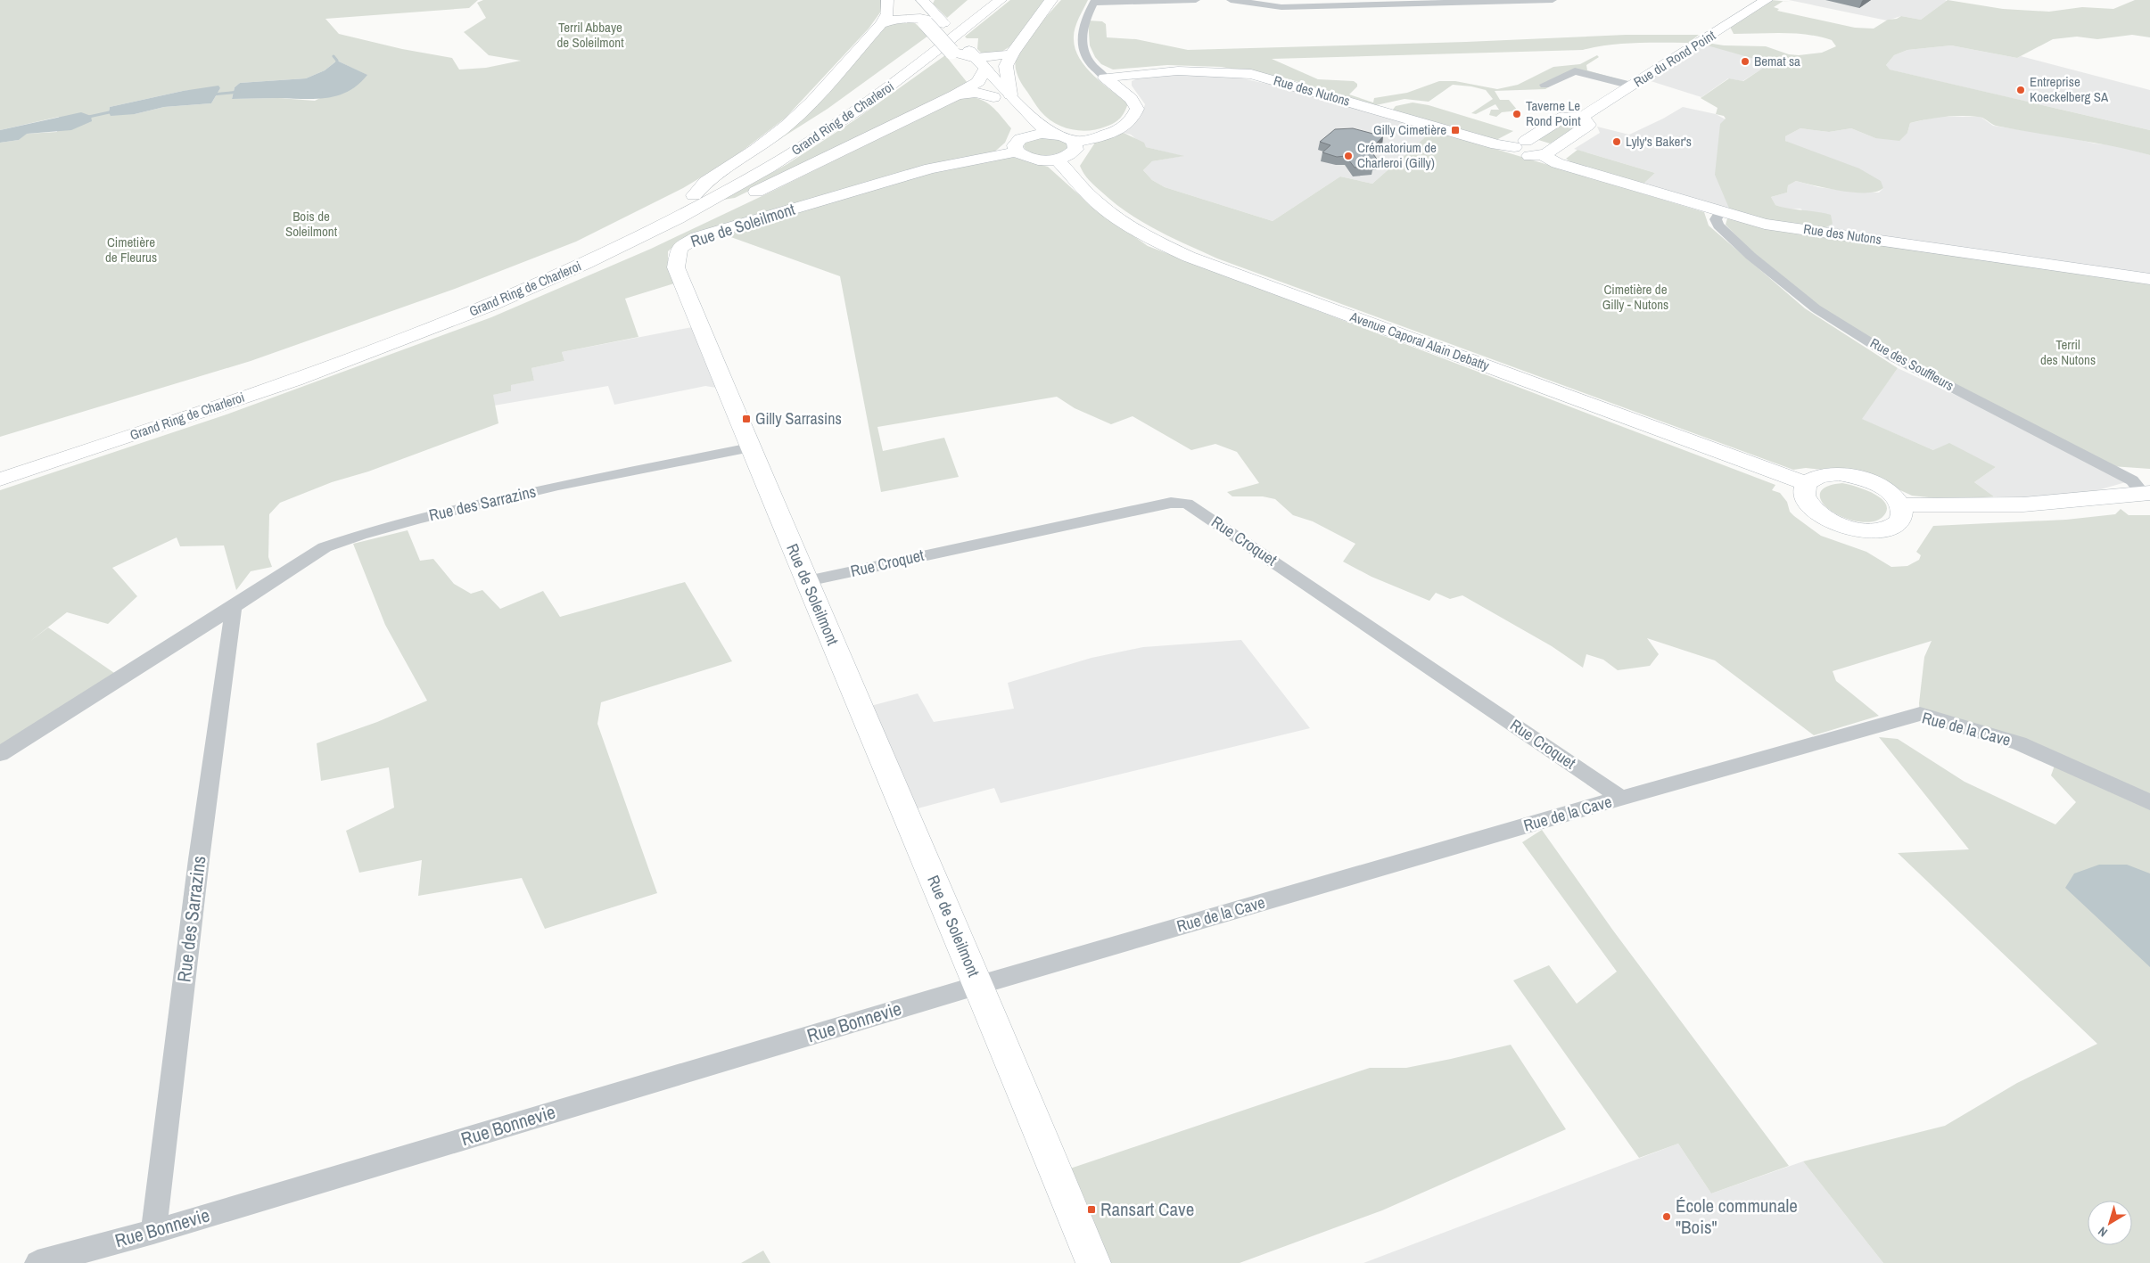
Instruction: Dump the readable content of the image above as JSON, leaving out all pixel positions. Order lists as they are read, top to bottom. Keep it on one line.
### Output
{"streets":{"main road":["Rue du Rond Point","Rue des Nutons","Grand Ring de Charleroi","Rue de Soleilmont","Avenue Caporal Alain Debatty"],"street":["Rue des Souffleurs","Rue des Sarrazins","Rue Croquet","Rue de la Cave","Rue Bonnevie"]},"crossings":[["Rue du Rond Point","Rue des Nutons"],["Rue des Nutons","Rue des Souffleurs"],["Rue de Soleilmont","Rue des Sarrazins"],["Rue de Soleilmont","Rue Croquet"],["Rue de Soleilmont","Rue de la Cave"],["Rue de Soleilmont","Rue Bonnevie"],["Rue des Sarrazins","Rue Bonnevie"],["Rue Croquet","Rue de la Cave"],["Rue de la Cave","Rue Bonnevie"]],"parks":["Terril Abbaye de Soleilmont","Bois de Soleilmont","Cimetière de Fleurus","Cimetière de Gilly - Nutons","Terril des Nutons"],"places":{"other":["Bemat sa","Entreprise Koeckelberg SA","Taverne Le Rond Point","Lyly's Baker's","Crématorium de Charleroi (Gilly)","École communale \"Bois\""],"transit":["Gilly Cimetière","Gilly Sarrasins","Ransart Cave"]},"north":"bottom left"}
